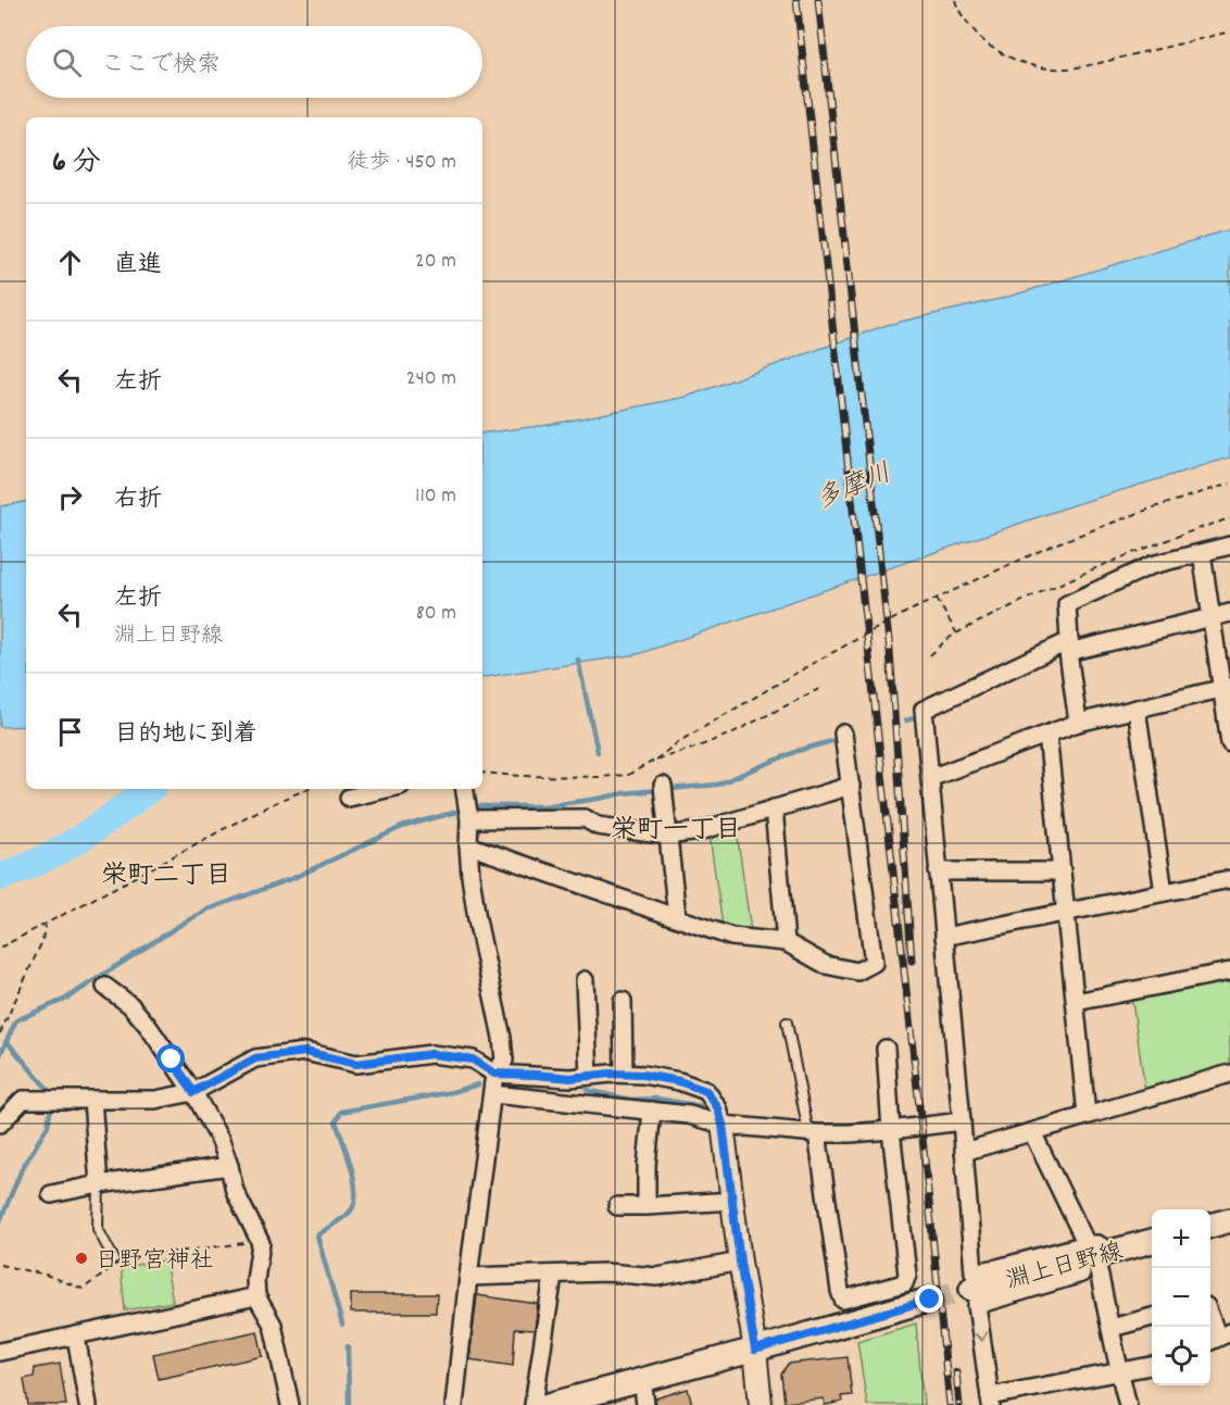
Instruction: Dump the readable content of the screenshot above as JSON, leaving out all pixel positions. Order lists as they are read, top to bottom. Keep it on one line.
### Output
{"streets":{"main road":["淵上日野線"]},"districts":["栄町一丁目","栄町二丁目"],"water":["多摩川"],"places":["日野宮神社"],"page":{"search":"ここで検索","heading":["6 分","徒歩 · 450 m"],"list":[["直進","20 m"],["左折","240 m"],["右折","110 m"],["左折","淵上日野線","80 m"],"目的地に到着"],"map_buttons":["+","−"]}}
